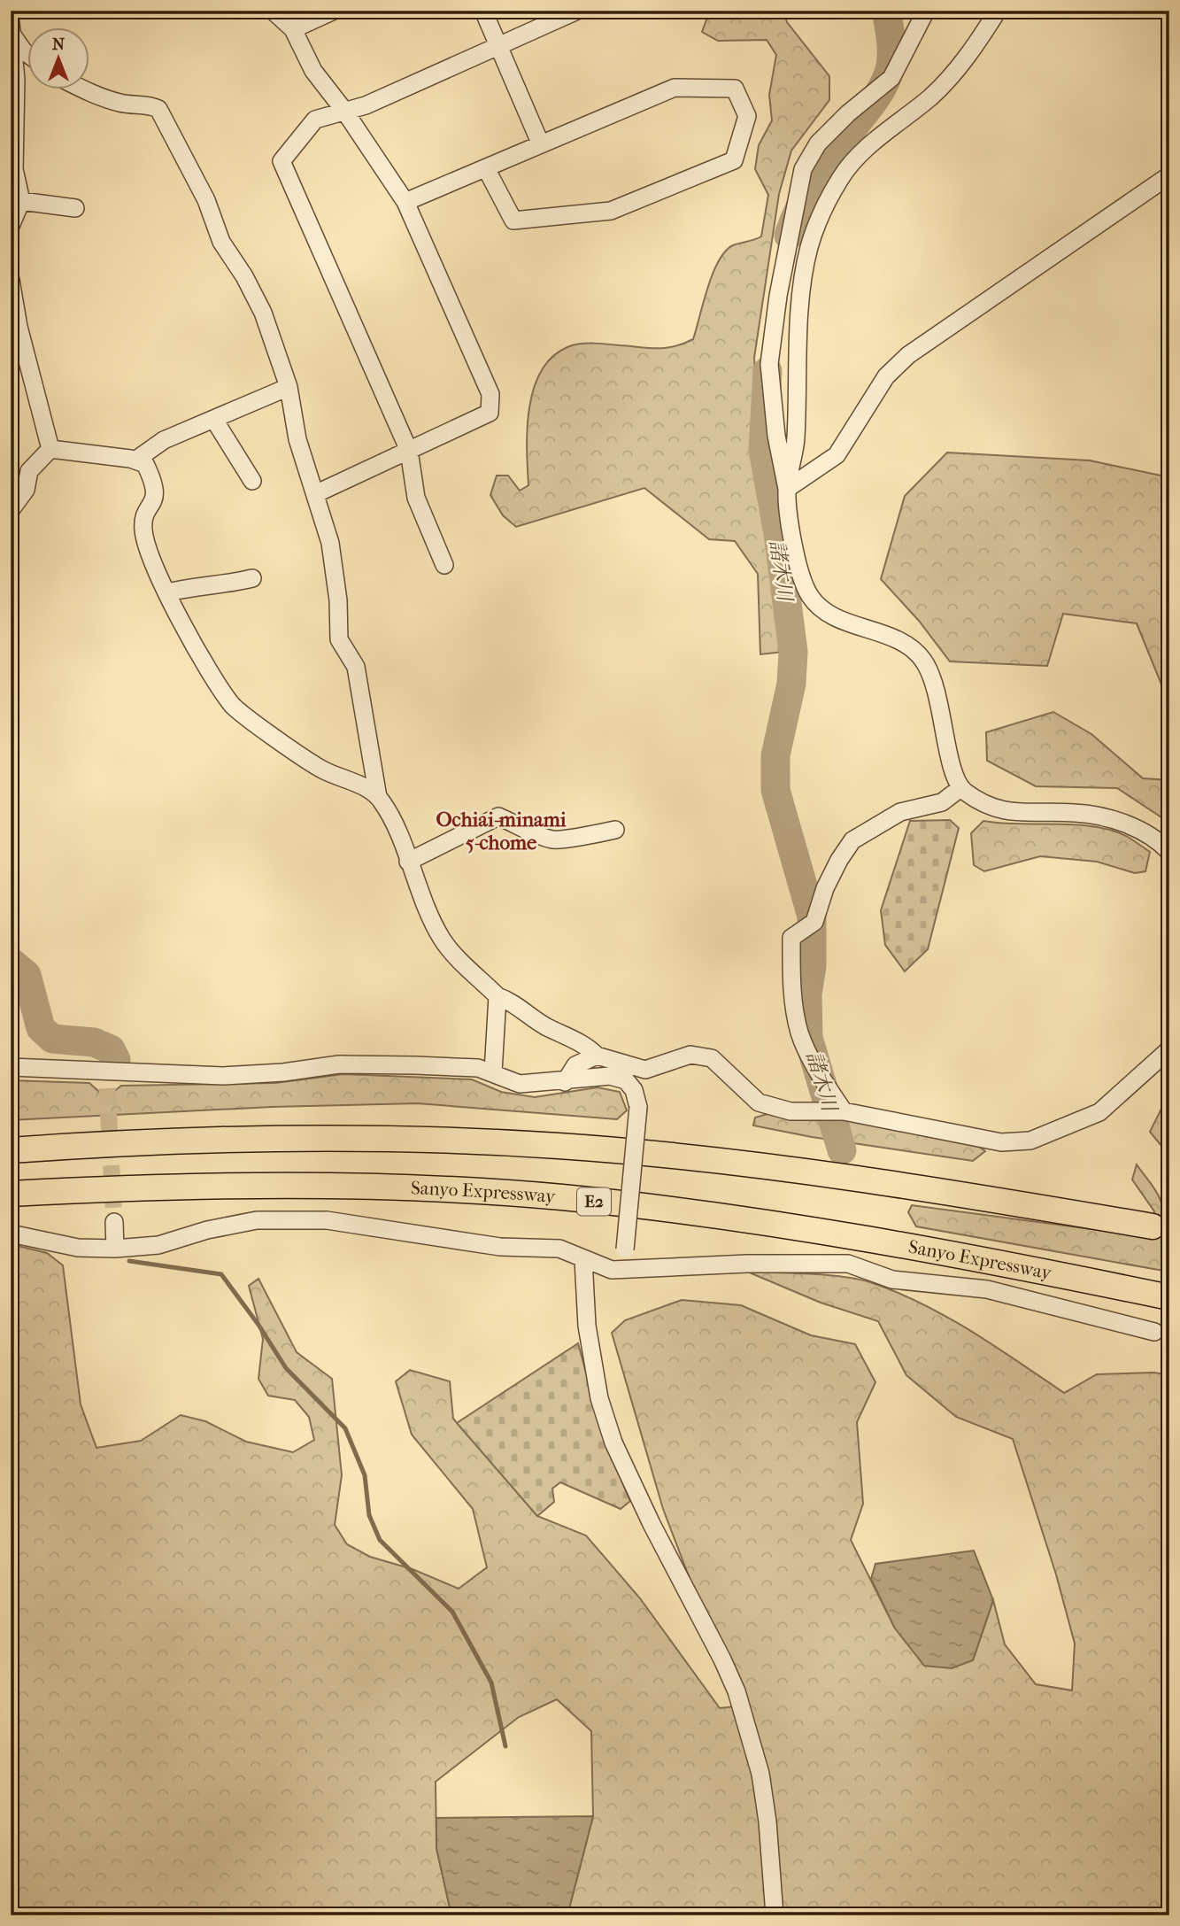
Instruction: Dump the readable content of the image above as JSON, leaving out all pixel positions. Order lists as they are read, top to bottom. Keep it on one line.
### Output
{"streets":{"highway":["Sanyo Expressway","E2"]},"districts":["Ochiai-minami 5-chome"],"water":["諸木川"],"north":"top"}
